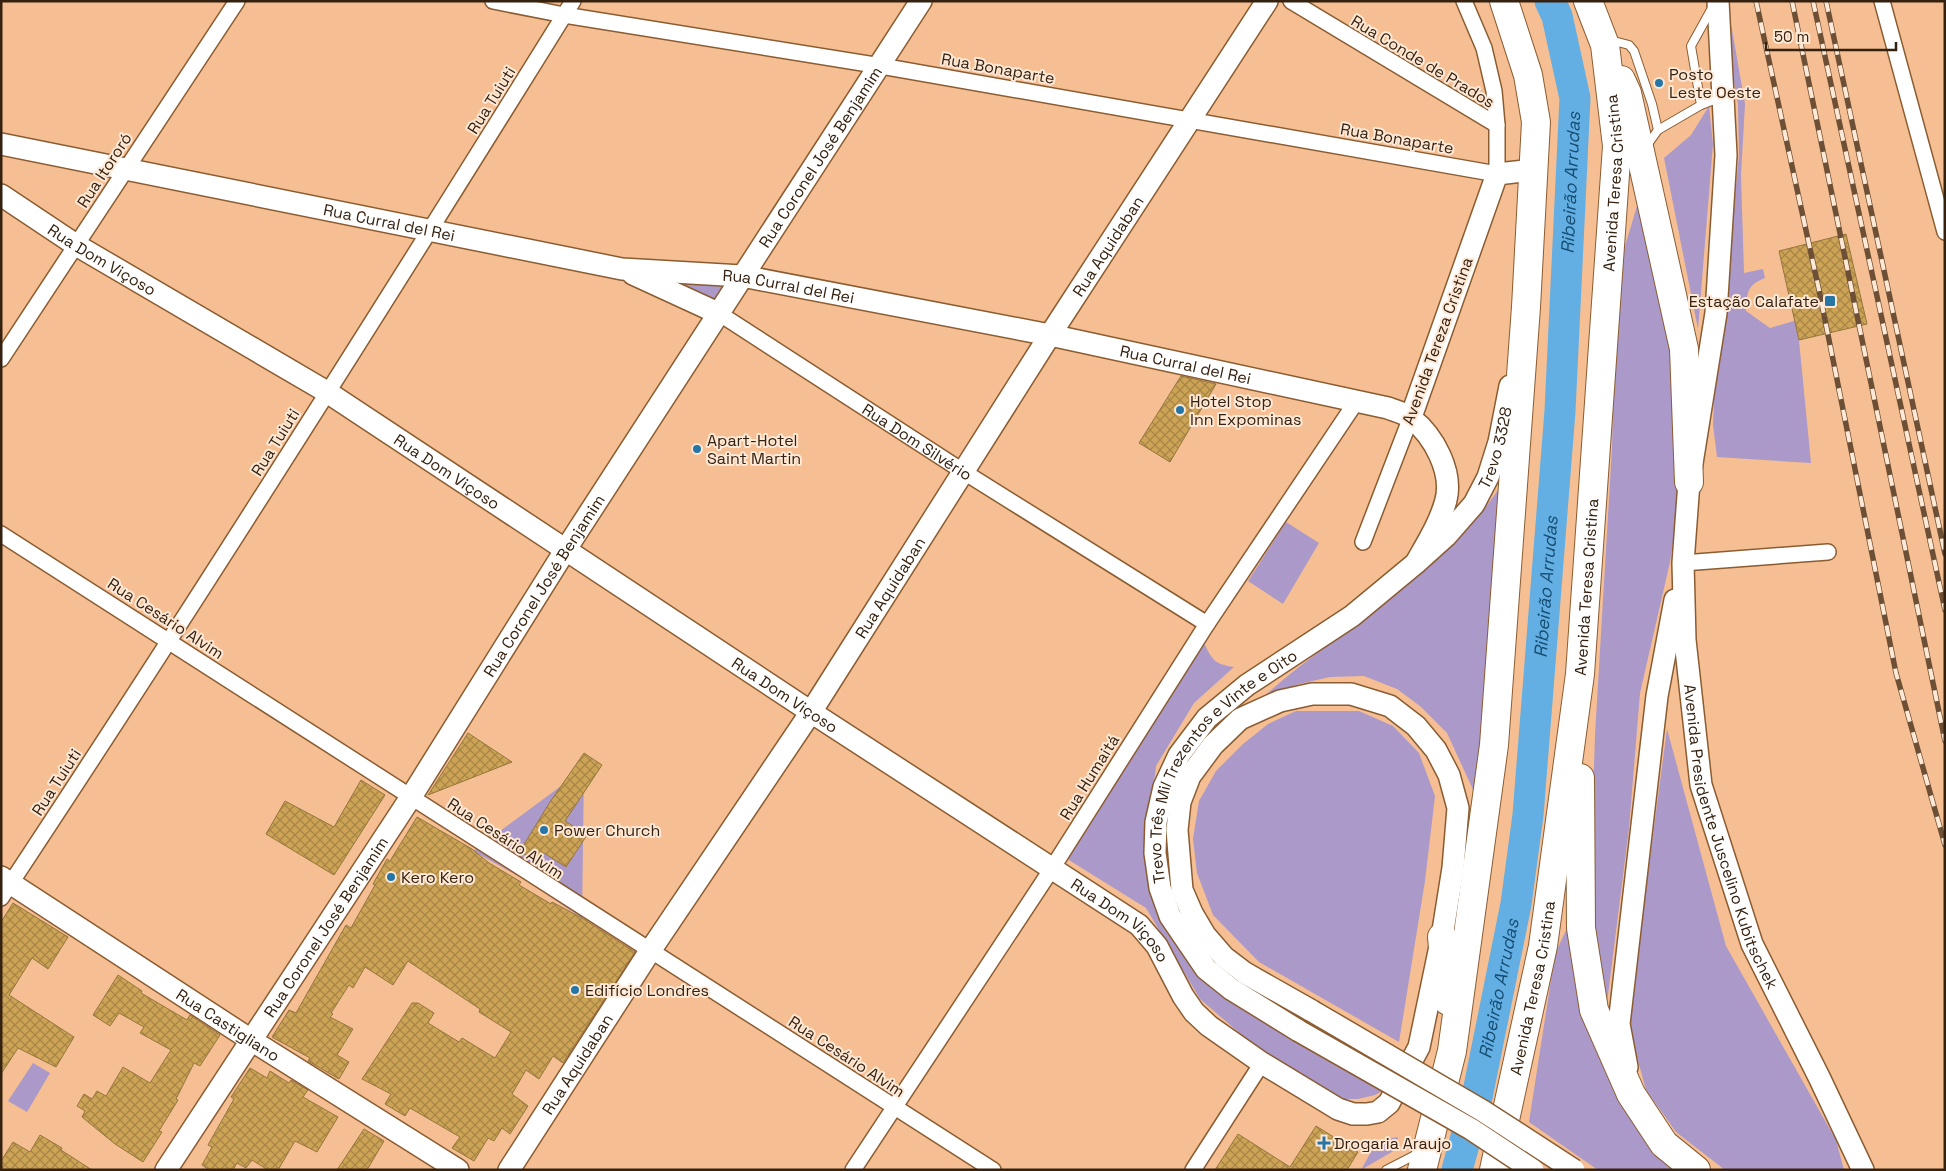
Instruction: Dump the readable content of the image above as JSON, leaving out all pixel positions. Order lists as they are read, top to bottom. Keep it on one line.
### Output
{"streets":{"highway":["Avenida Teresa Cristina"],"street":["Rua Conde de Prados","Rua Bonaparte","Rua Tuiuti","Rua Coronel José Benjamim","Rua Itororó","Rua Curral del Rei","Rua Aquidaban","Rua Dom Viçoso","Avenida Tereza Cristina","Rua Dom Silvério","Trevo 3328","Rua Cesário Alvim","Trevo Três Mil Trezentos e Vinte e Oito","Rua Humaitá","Avenida Presidente Juscelino Kubitschek","Rua Castigliano"]},"crossings":[["Rua Conde de Prados","Rua Bonaparte"],["Rua Conde de Prados","Avenida Tereza Cristina"],["Rua Bonaparte","Rua Tuiuti"],["Rua Bonaparte","Rua Coronel José Benjamim"],["Rua Bonaparte","Rua Aquidaban"],["Rua Bonaparte","Avenida Tereza Cristina"],["Rua Tuiuti","Rua Curral del Rei"],["Rua Tuiuti","Rua Dom Viçoso"],["Rua Tuiuti","Rua Cesário Alvim"],["Rua Tuiuti","Rua Castigliano"],["Rua Coronel José Benjamim","Rua Curral del Rei"],["Rua Coronel José Benjamim","Rua Dom Viçoso"],["Rua Coronel José Benjamim","Rua Dom Silvério"],["Rua Coronel José Benjamim","Rua Cesário Alvim"],["Rua Coronel José Benjamim","Rua Castigliano"],["Rua Itororó","Rua Curral del Rei"],["Rua Itororó","Rua Dom Viçoso"],["Rua Curral del Rei","Rua Aquidaban"],["Rua Curral del Rei","Avenida Tereza Cristina"],["Rua Curral del Rei","Rua Dom Silvério"],["Rua Curral del Rei","Trevo 3328"],["Rua Curral del Rei","Trevo Três Mil Trezentos e Vinte e Oito"],["Rua Curral del Rei","Rua Humaitá"],["Rua Aquidaban","Rua Dom Viçoso"],["Rua Aquidaban","Rua Dom Silvério"],["Rua Aquidaban","Rua Cesário Alvim"],["Rua Dom Viçoso","Trevo Três Mil Trezentos e Vinte e Oito"],["Rua Dom Viçoso","Rua Humaitá"],["Rua Dom Silvério","Rua Humaitá"],["Trevo 3328","Trevo Três Mil Trezentos e Vinte e Oito"],["Rua Cesário Alvim","Rua Humaitá"]],"water":["Ribeirão Arrudas"],"places":{"other":["Posto Leste Oeste","Hotel Stop Inn Expominas","Apart-Hotel Saint Martin","Power Church","Kero Kero","Edifício Londres"],"transit":["Estação Calafate"],"health":["Drogaria Araujo"]},"scale_bar":"50 m"}
